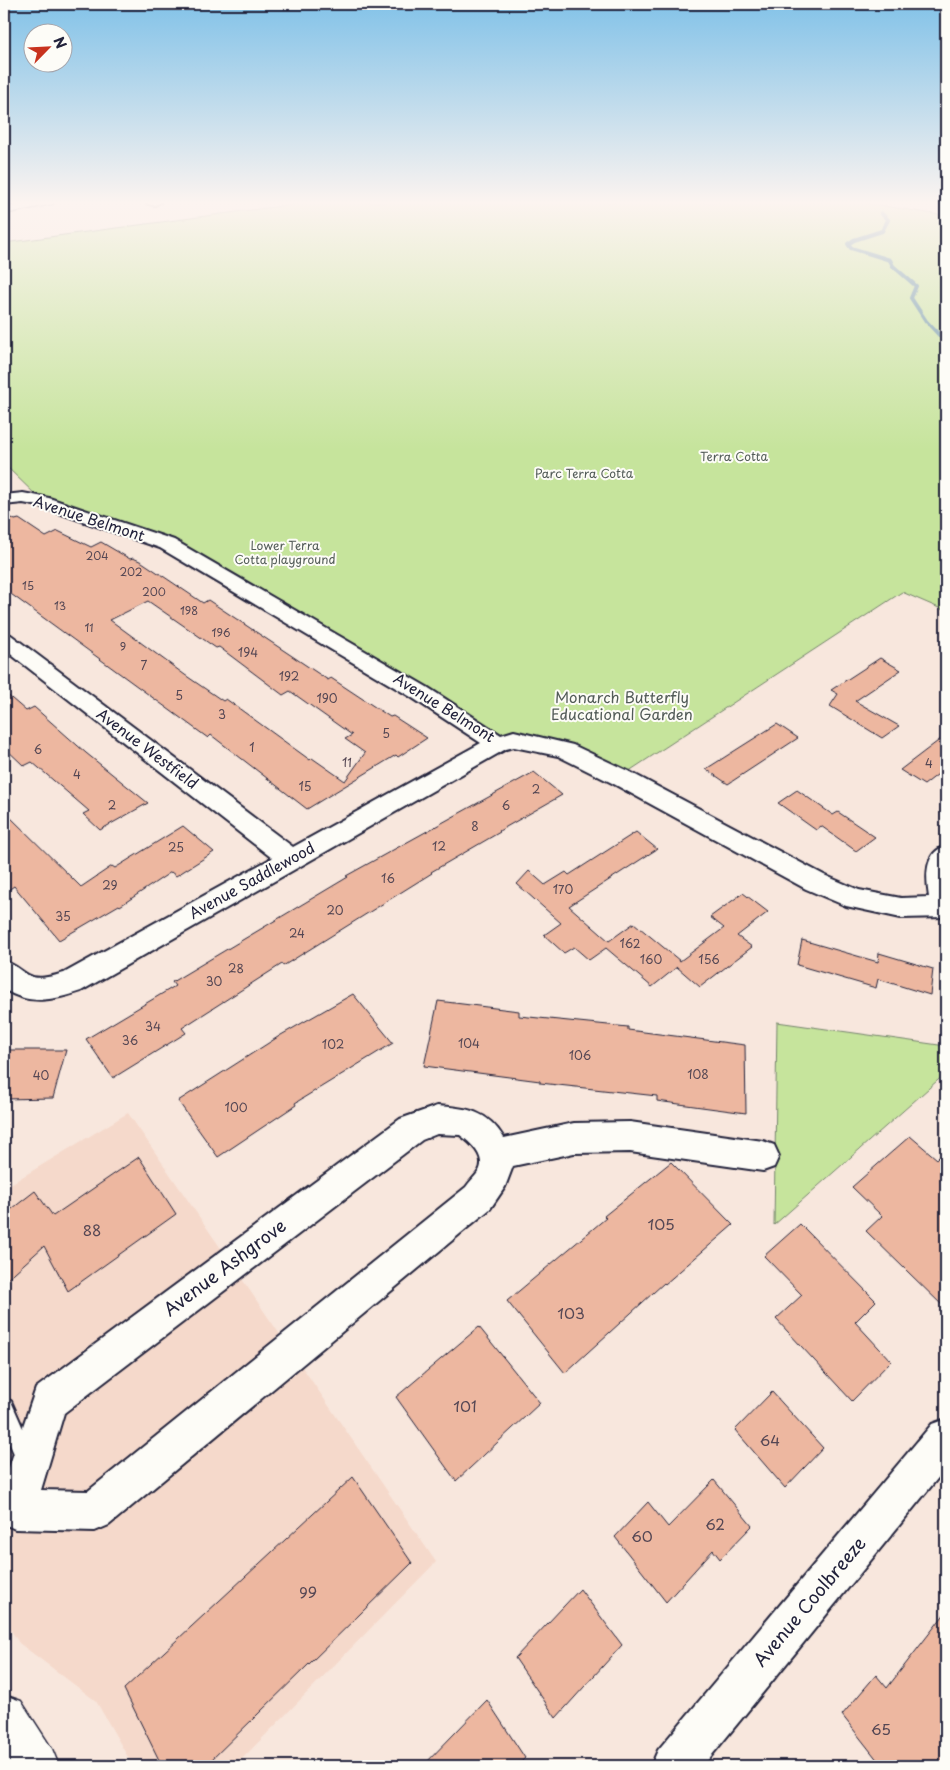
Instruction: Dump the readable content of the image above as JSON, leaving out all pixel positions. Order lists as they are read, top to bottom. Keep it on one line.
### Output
{"streets":{"street":["Avenue Belmont","Avenue Westfield","Avenue Saddlewood","Avenue Ashgrove","Avenue Coolbreeze"]},"crossings":[["Avenue Belmont","Avenue Saddlewood"],["Avenue Westfield","Avenue Saddlewood"]],"parks":["Terra Cotta","Parc Terra Cotta","Lower Terra Cotta playground","Monarch Butterfly Educational Garden"],"house_numbers":["204","202","15","200","13","198","11","196","9","194","7","192","5","190","3","5","1","6","11","4","4","15","2","2","6","8","12","25","16","29","170","20","35","24","162","160","156","28","30","34","36","104","102","106","108","40","100","105","88","103","101","64","62","60","99","65"],"north":"top right"}
